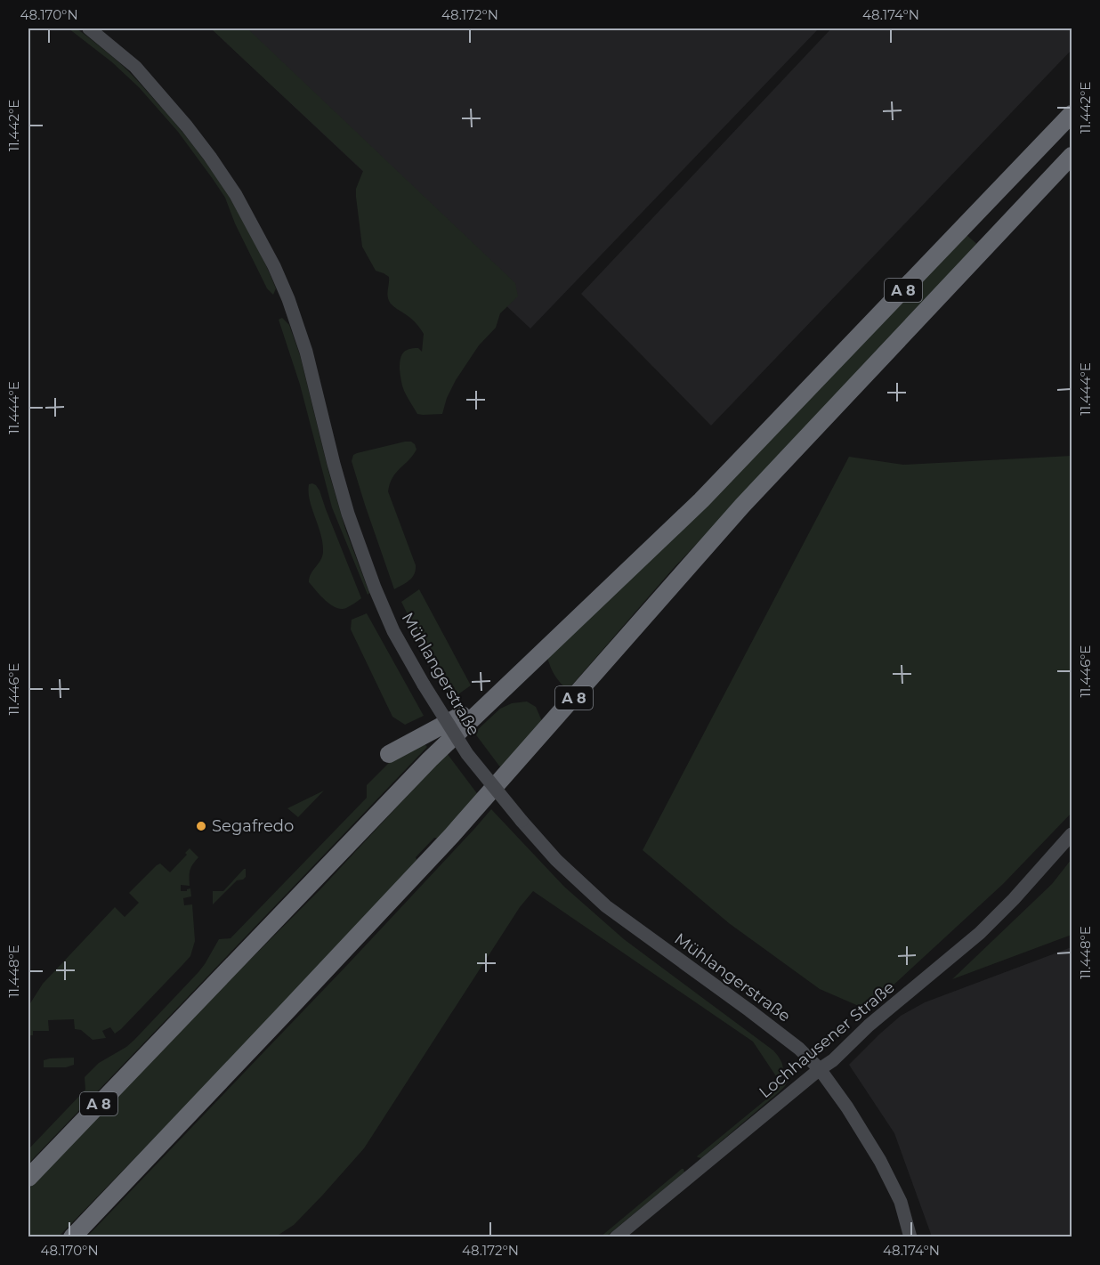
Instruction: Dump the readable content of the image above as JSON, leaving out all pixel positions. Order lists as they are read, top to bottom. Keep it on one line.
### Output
{"streets":{"highway":["A 8"],"main road":["Mühlangerstraße","Lochhausener Straße"]},"crossings":[["Mühlangerstraße","Lochhausener Straße"]],"places":["Segafredo"],"coordinates":["48.170°N","48.172°N","48.174°N","11.442°E","11.444°E","11.446°E","11.448°E"]}
